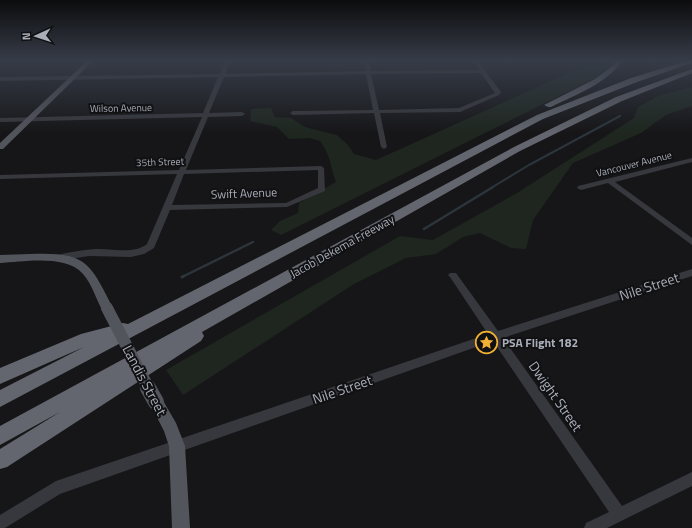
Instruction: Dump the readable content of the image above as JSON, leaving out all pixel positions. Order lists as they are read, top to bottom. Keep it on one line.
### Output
{"streets":{"highway":["Jacob Dekema Freeway"],"main road":["Landis Street"],"street":["Wilson Avenue","35th Street","Vancouver Avenue","Swift Avenue","Nile Street","Dwight Street"]},"crossings":[["35th Street","Swift Avenue"],["Nile Street","Landis Street"],["Nile Street","Dwight Street"]],"places":{"place":["PSA Flight 182"]},"north":"left"}
